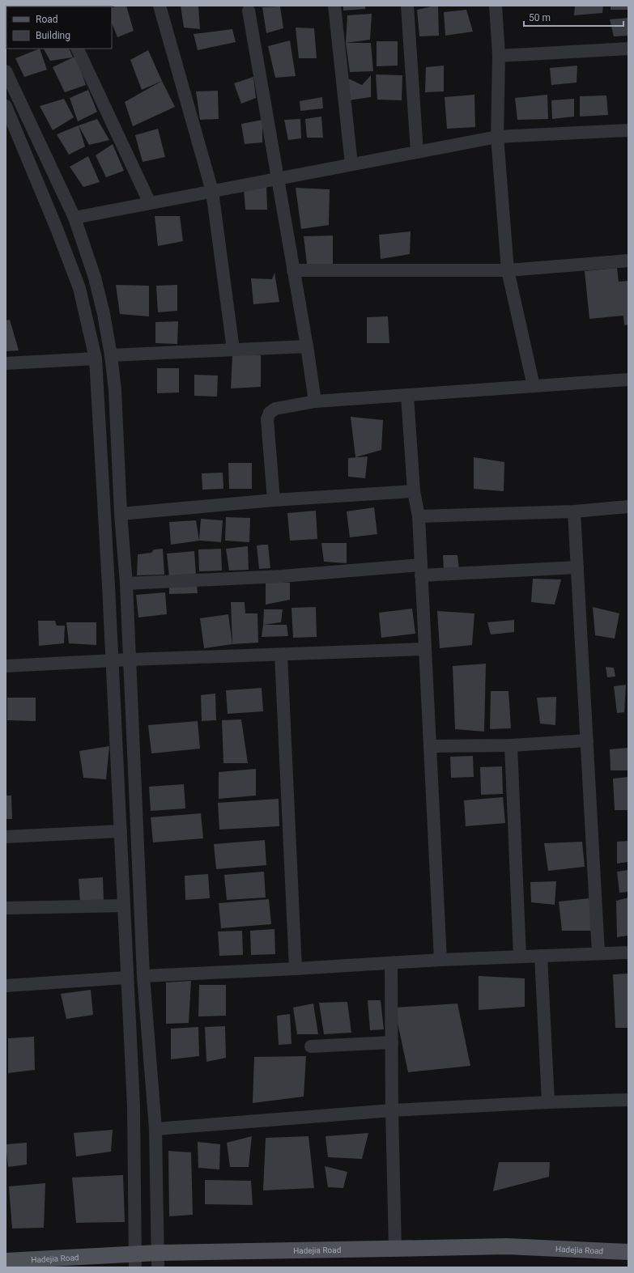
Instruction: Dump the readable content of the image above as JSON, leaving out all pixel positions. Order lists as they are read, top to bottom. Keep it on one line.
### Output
{"streets":{"main road":["Hadejia Road"]},"legend":["Road","Building"],"scale_bar":"50 m"}
